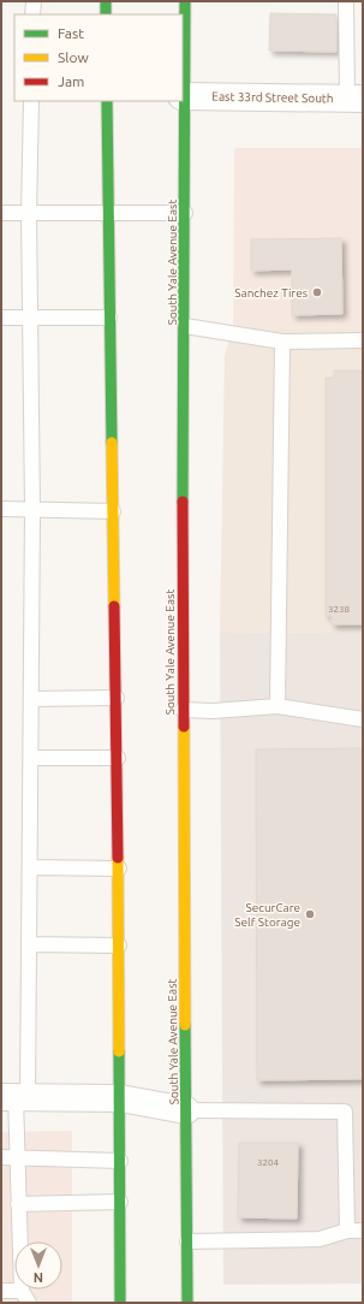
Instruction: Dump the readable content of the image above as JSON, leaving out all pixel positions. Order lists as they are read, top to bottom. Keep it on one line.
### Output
{"streets":{"main road":["South Yale Avenue East"],"street":["East 33rd Street South"]},"crossings":[["East 33rd Street South","South Yale Avenue East"]],"places":["Sanchez Tires","SecurCare Self Storage"],"house_numbers":["3238","3204"],"legend":["Fast","Slow","Jam"],"north":"bottom"}
